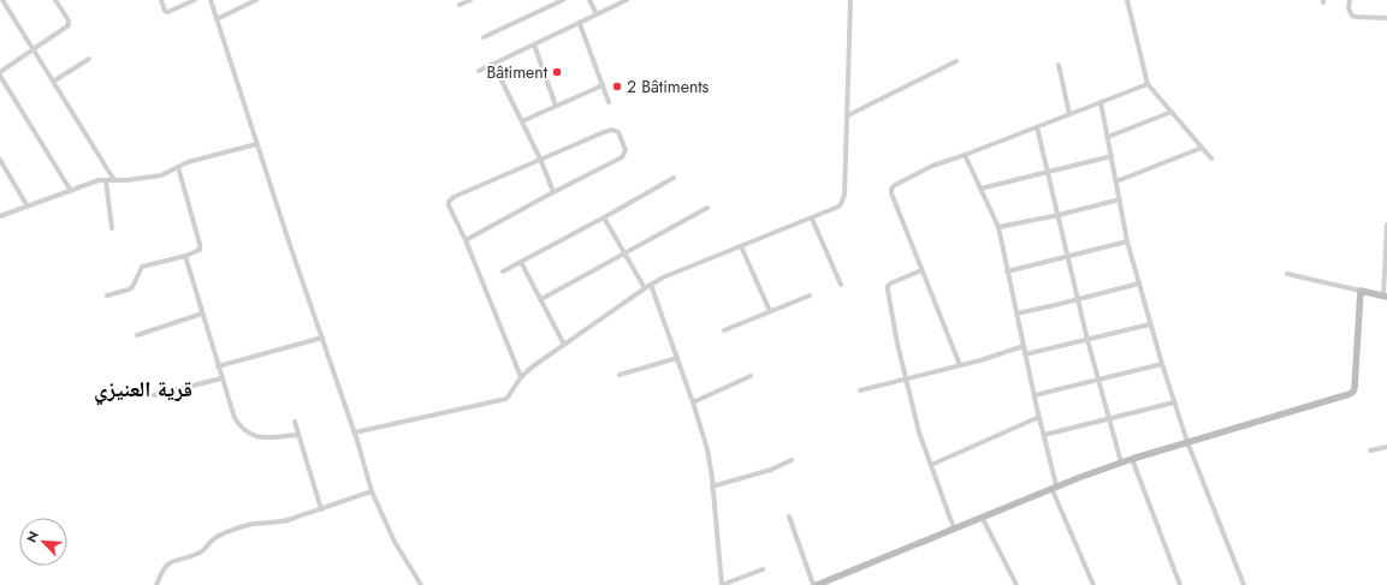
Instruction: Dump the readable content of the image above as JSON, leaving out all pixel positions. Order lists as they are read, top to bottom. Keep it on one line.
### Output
{"districts":["قرية العنيزي"],"places":["Bâtiment","2 Bâtiments"],"north":"top left"}
